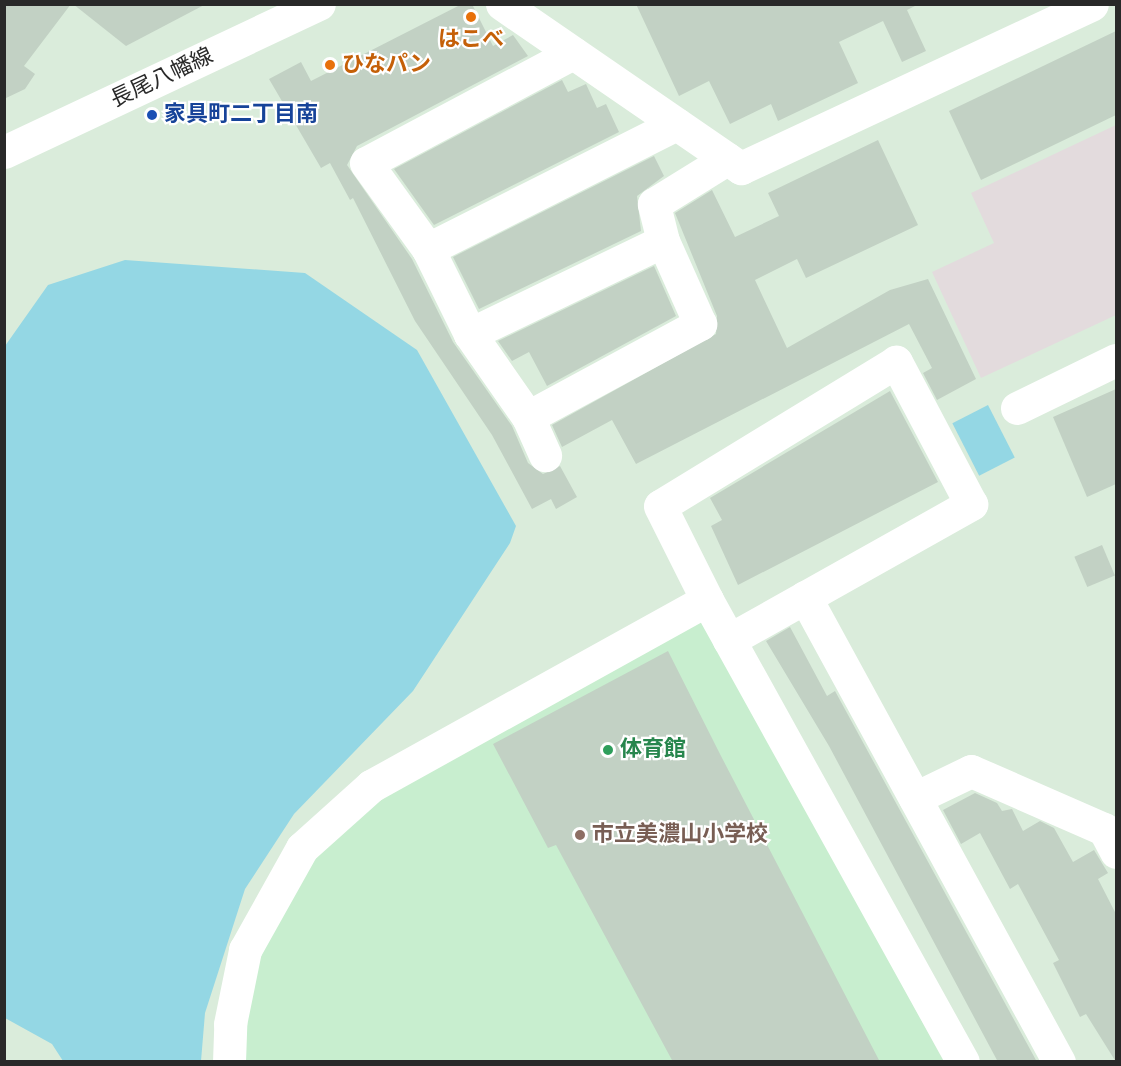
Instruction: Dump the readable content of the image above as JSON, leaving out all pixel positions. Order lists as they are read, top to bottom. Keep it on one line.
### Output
{"streets":{"street":["長尾八幡線"]},"places":["はこべ","ひなパン","家具町二丁目南","体育館","市立美濃山小学校"]}
